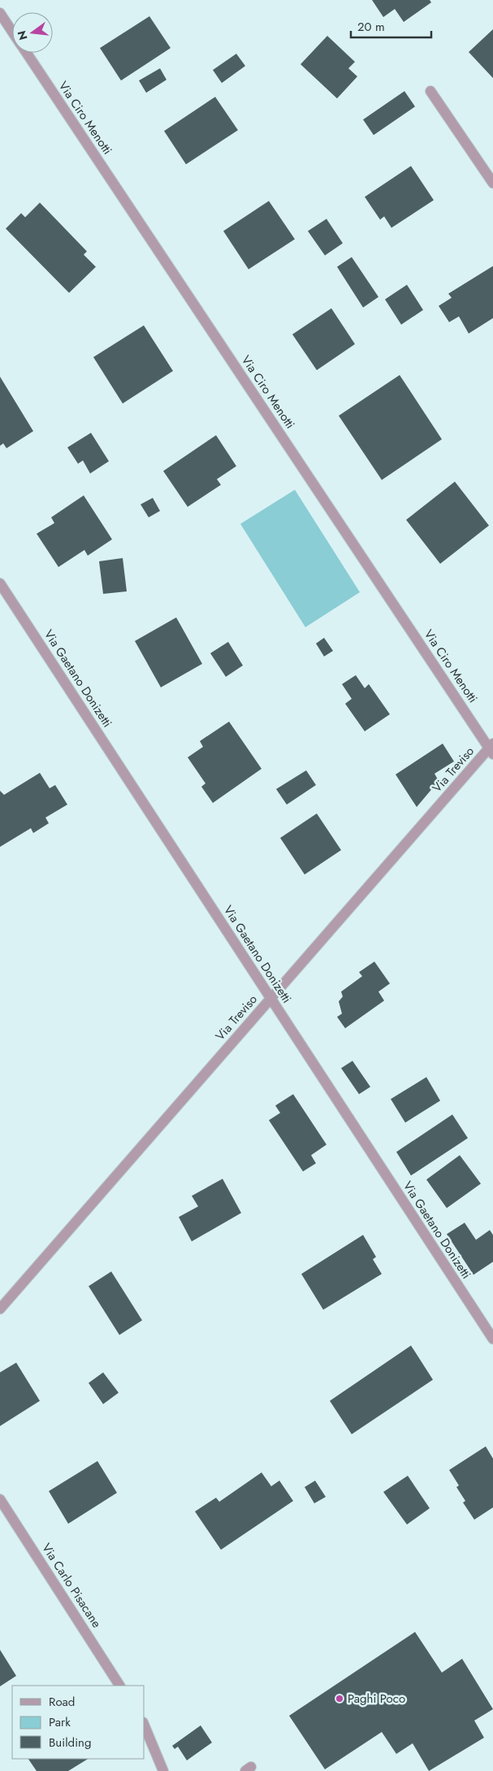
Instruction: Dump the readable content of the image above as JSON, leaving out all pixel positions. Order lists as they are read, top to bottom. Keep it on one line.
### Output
{"streets":{"street":["Via Ciro Menotti","Via Gaetano Donizetti","Via Treviso","Via Carlo Pisacane"]},"crossings":[["Via Ciro Menotti","Via Treviso"],["Via Gaetano Donizetti","Via Treviso"]],"places":["Paghi Poco"],"legend":["Road","Park","Building"],"scale_bar":"20 m","north":"left"}
